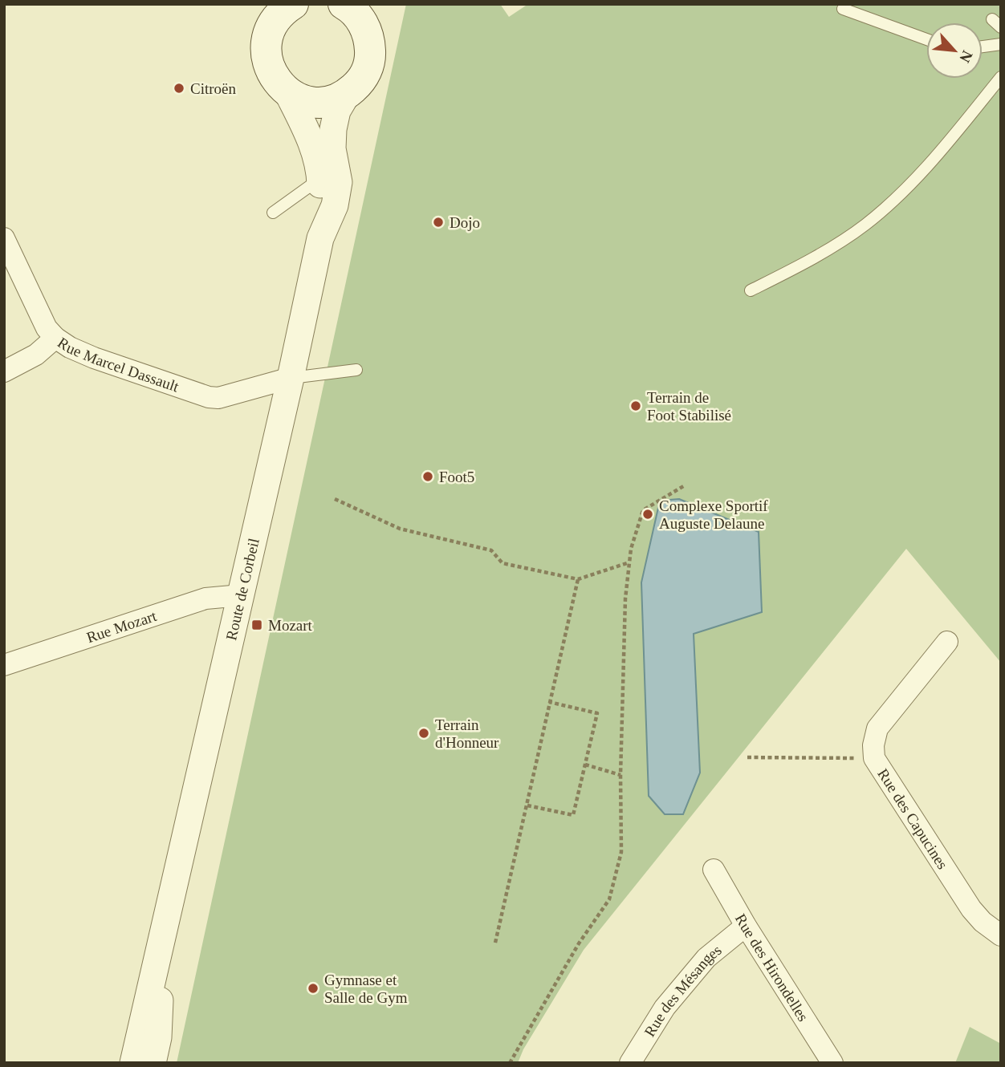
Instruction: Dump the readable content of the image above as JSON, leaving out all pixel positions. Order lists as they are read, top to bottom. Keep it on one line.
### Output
{"streets":{"street":["Rue Marcel Dassault","Route de Corbeil","Rue Mozart","Rue des Capucines","Rue des Hirondelles","Rue des Mésanges"]},"crossings":[["Rue Marcel Dassault","Route de Corbeil"],["Route de Corbeil","Rue Mozart"],["Rue des Hirondelles","Rue des Mésanges"]],"places":{"other":["Citroën","Dojo","Terrain de Foot Stabilisé","Foot5","Complexe Sportif Auguste Delaune","Terrain d'Honneur","Gymnase et Salle de Gym"],"transit":["Mozart"]},"north":"bottom right"}
